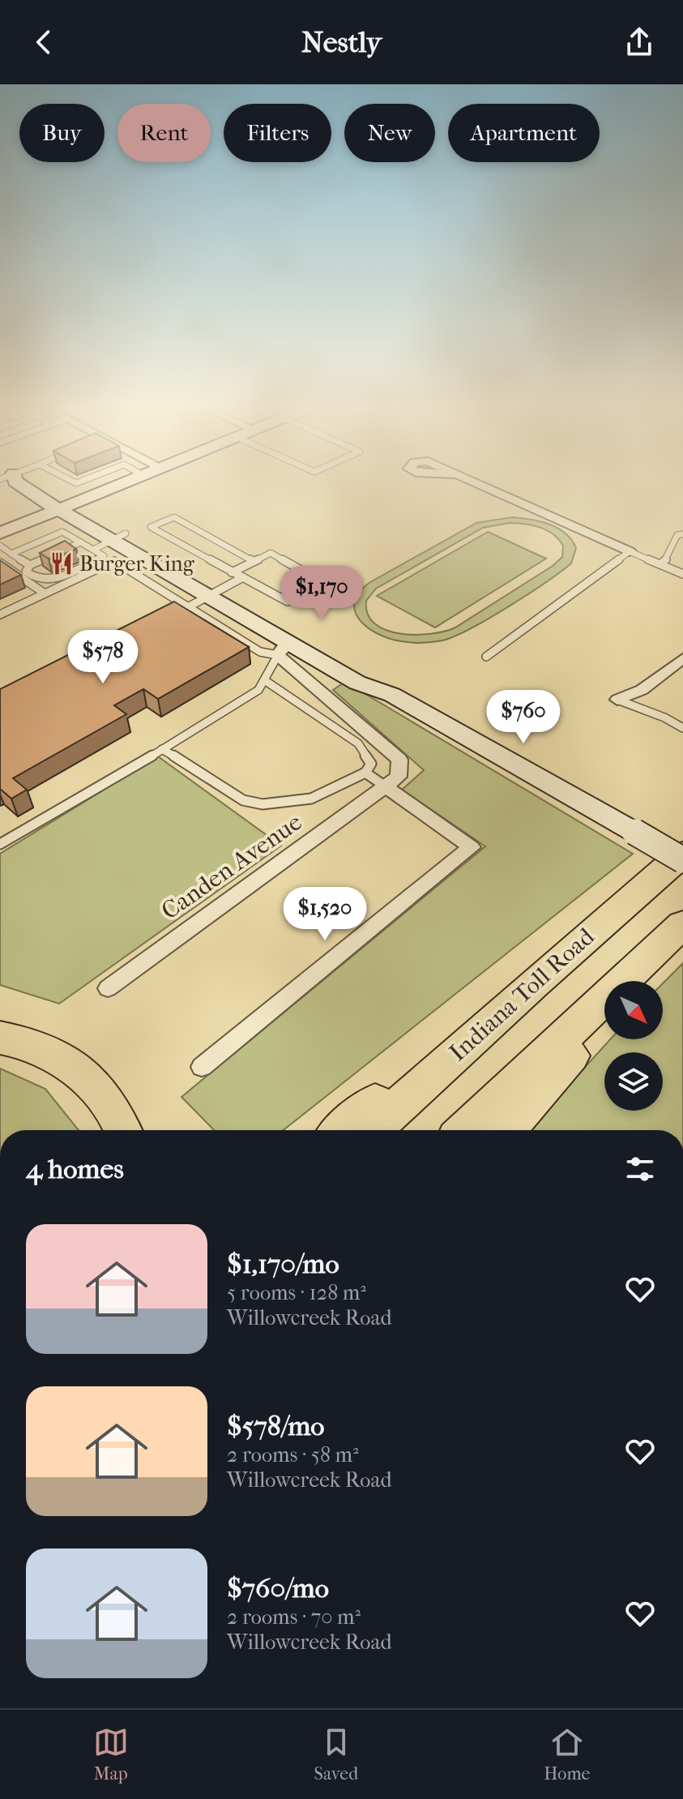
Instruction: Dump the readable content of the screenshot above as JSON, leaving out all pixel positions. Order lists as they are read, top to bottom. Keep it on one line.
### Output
{"streets":{"highway":["Indiana Toll Road"],"street":["Canden Avenue"]},"places":{"restaurant":["Burger King"]},"north":"bottom right","page":{"header":"Nestly","chip":["Buy","Rent","Filters","New","Apartment"],"price":["$1,170","$578","$760","$1,520"],"heading":"4 homes","list":[{"name":"$1,170/mo","note":"5 rooms · 128 m² · Willowcreek Road"},{"name":"$578/mo","note":"2 rooms · 58 m² · Willowcreek Road"},{"name":"$760/mo","note":"2 rooms · 70 m² · Willowcreek Road"}],"tabs":["Map","Saved","Home"]}}
